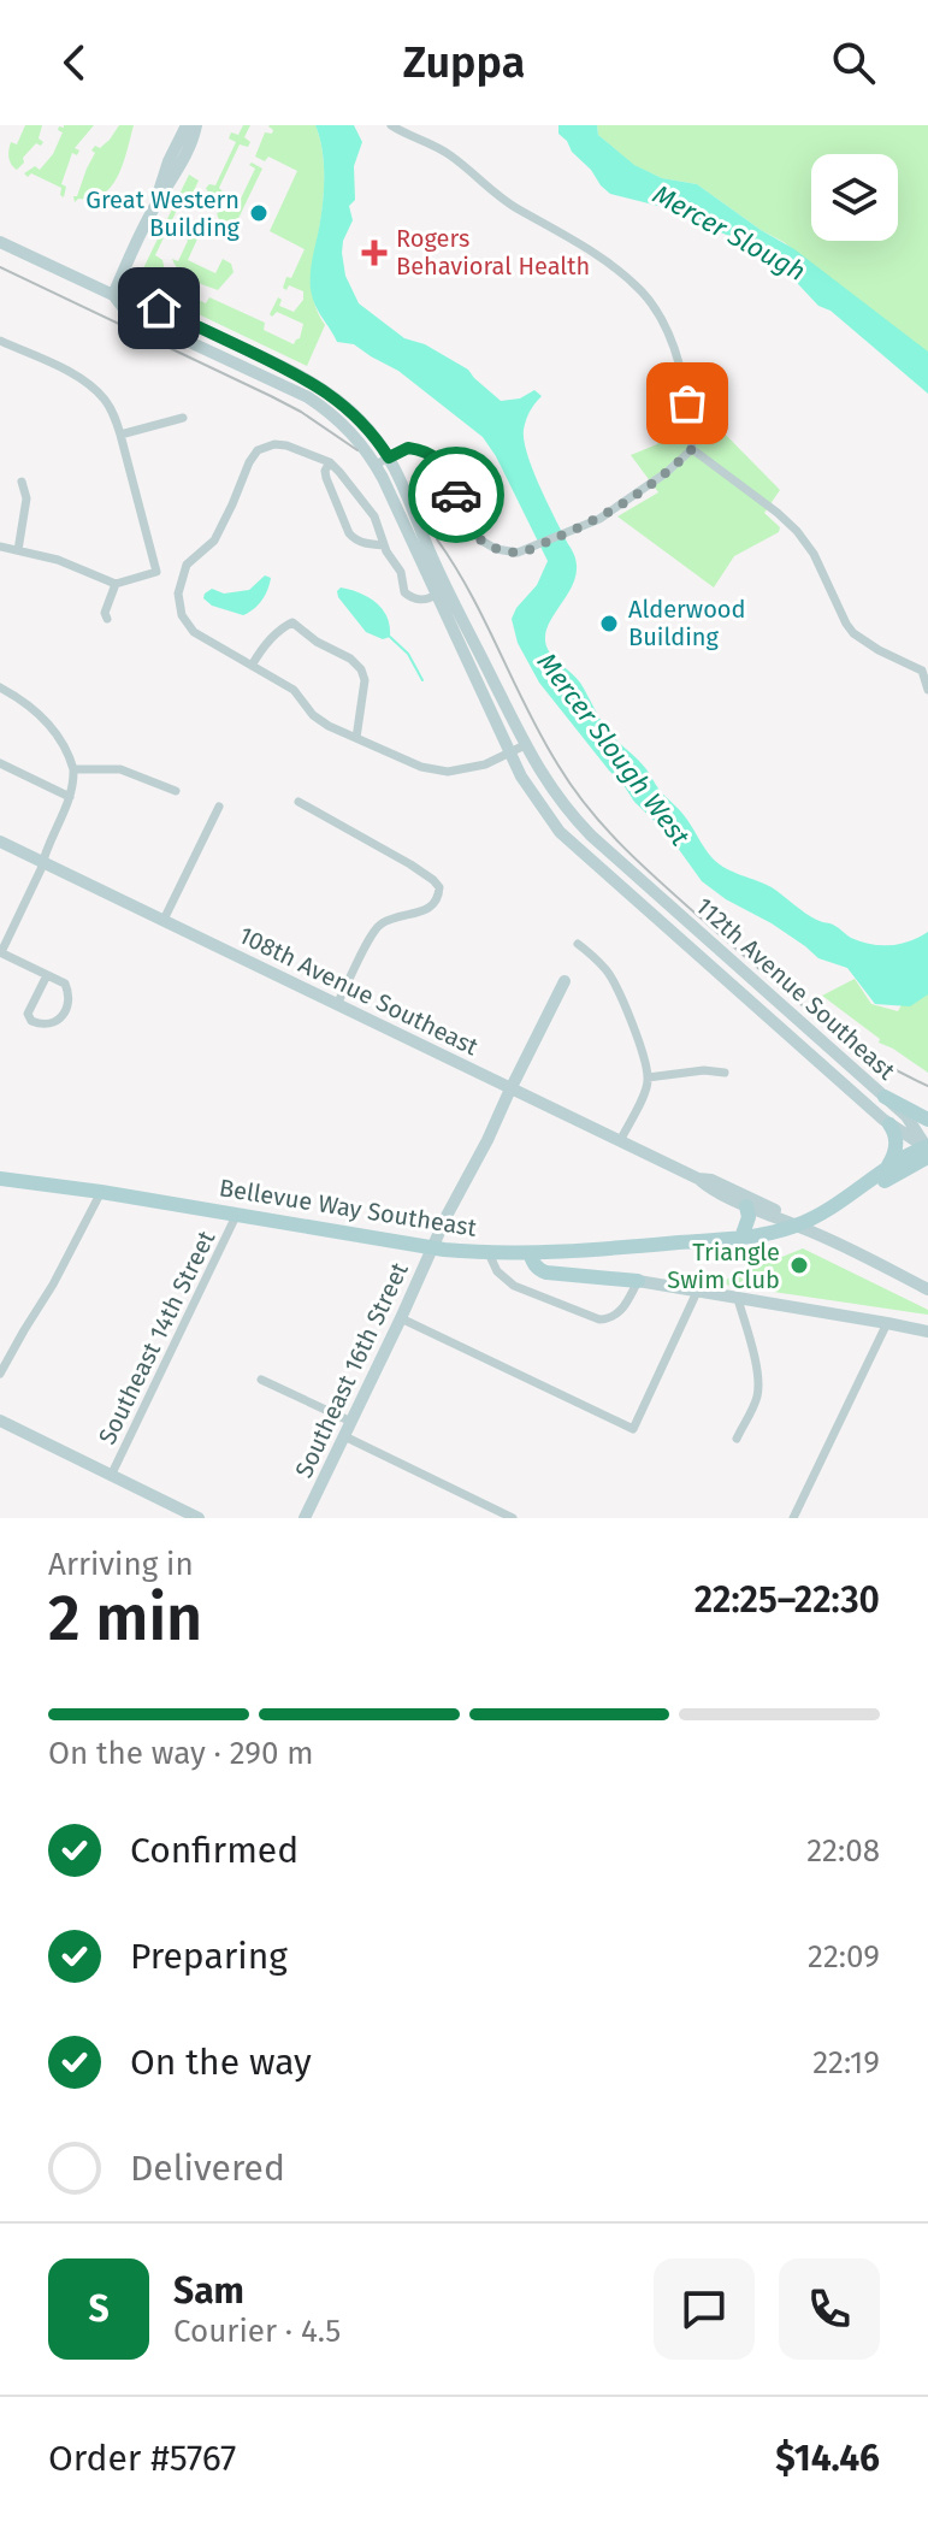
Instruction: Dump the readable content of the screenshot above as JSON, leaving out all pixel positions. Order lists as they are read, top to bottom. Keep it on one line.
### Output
{"streets":{"main road":["112th Avenue Southeast","108th Avenue Southeast","Bellevue Way Southeast","Southeast 16th Street"],"street":["Southeast 14th Street"]},"crossings":[["112th Avenue Southeast","Bellevue Way Southeast"],["108th Avenue Southeast","Bellevue Way Southeast"],["108th Avenue Southeast","Southeast 16th Street"],["Bellevue Way Southeast","Southeast 14th Street"],["Bellevue Way Southeast","Southeast 16th Street"]],"water":["Mercer Slough","Mercer Slough West"],"places":{"other":["Great Western Building","Alderwood Building","Triangle Swim Club"],"health":["Rogers Behavioral Health"]},"page":{"header":"Zuppa","heading":["2 min","Arriving in","22:25–22:30"],"panel":["Sam","Courier · 4.5","Order #5767","$14.46"],"bar":"On the way · 290 m","list":[["Confirmed","22:08"],["Preparing","22:09"],["On the way","22:19"],"Delivered"],"round":"S"}}
